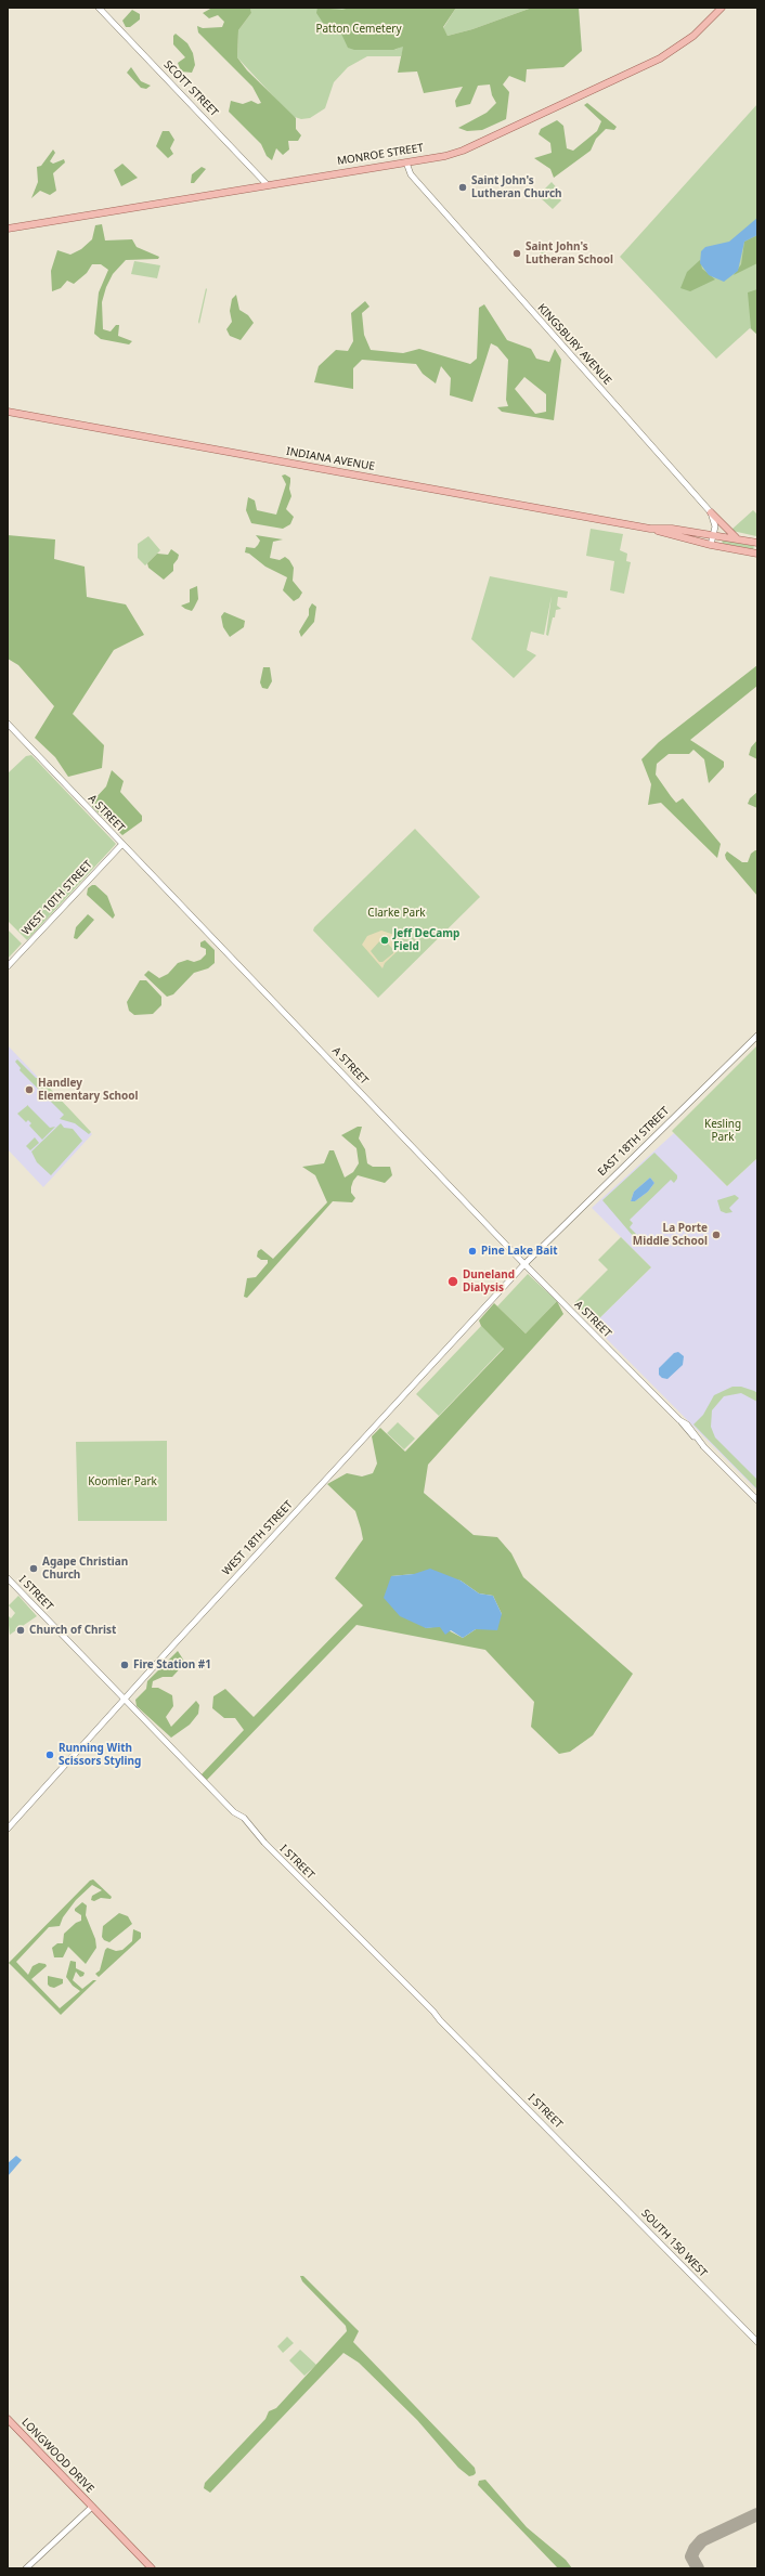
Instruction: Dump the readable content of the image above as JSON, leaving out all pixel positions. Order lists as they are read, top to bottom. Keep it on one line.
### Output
{"streets":{"main road":["MONROE STREET","INDIANA AVENUE","LONGWOOD DRIVE"],"street":["SCOTT STREET","KINGSBURY AVENUE","A STREET","WEST 10TH STREET","EAST 18TH STREET","WEST 18TH STREET","I STREET","SOUTH 150 WEST"]},"crossings":[["SCOTT STREET","MONROE STREET"],["MONROE STREET","KINGSBURY AVENUE"],["A STREET","WEST 10TH STREET"],["A STREET","EAST 18TH STREET"],["A STREET","WEST 18TH STREET"],["EAST 18TH STREET","WEST 18TH STREET"],["WEST 18TH STREET","I STREET"],["I STREET","SOUTH 150 WEST"]],"parks":["Patton Cemetery","Clarke Park","Kesling Park","Koomler Park"],"places":["Saint John's Lutheran Church","Saint John's Lutheran School","Jeff DeCamp Field","Handley Elementary School","La Porte Middle School","Pine Lake Bait","Duneland Dialysis","Agape Christian Church","Church of Christ","Fire Station #1","Running With Scissors Styling"]}
